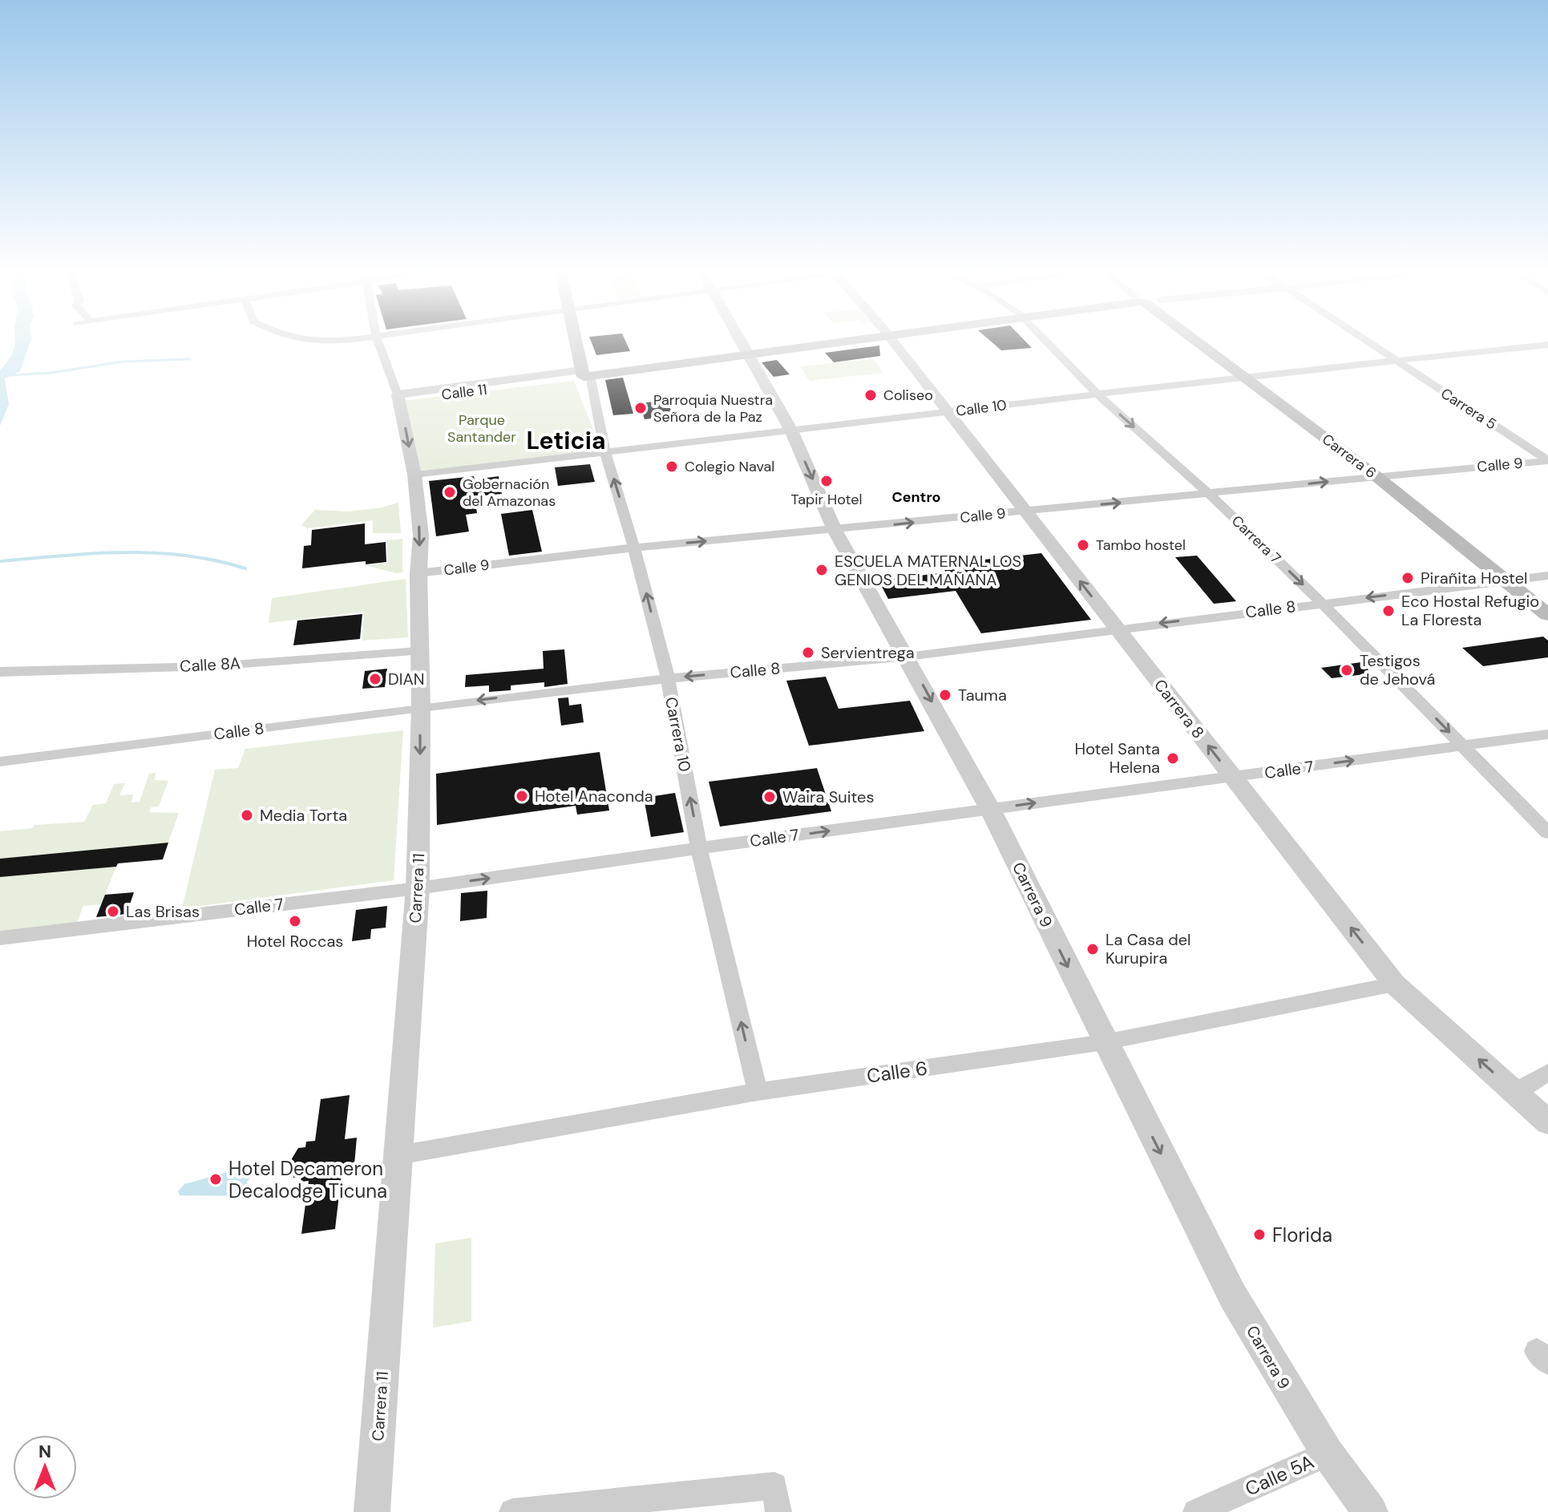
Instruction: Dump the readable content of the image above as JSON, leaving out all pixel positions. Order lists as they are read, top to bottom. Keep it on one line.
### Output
{"streets":{"main road":["Calle 11","Carrera 6","Carrera 10"],"street":["Calle 10","Carrera 5","Calle 9","Carrera 7","Calle 8","Calle 8A","Carrera 8","Calle 7","Carrera 11","Carrera 9","Calle 6","Calle 5A"]},"crossings":[["Calle 11","Carrera 10"],["Calle 11","Carrera 11"],["Calle 11","Carrera 9"],["Calle 10","Carrera 5"],["Calle 10","Carrera 6"],["Calle 10","Carrera 7"],["Calle 10","Carrera 8"],["Calle 10","Carrera 10"],["Calle 10","Carrera 11"],["Calle 10","Carrera 9"],["Carrera 5","Calle 9"],["Carrera 6","Calle 9"],["Carrera 6","Calle 8"],["Calle 9","Carrera 7"],["Calle 9","Carrera 8"],["Calle 9","Carrera 10"],["Calle 9","Carrera 11"],["Calle 9","Carrera 9"],["Carrera 7","Calle 8"],["Carrera 7","Calle 7"],["Calle 8","Carrera 8"],["Calle 8","Carrera 10"],["Calle 8","Carrera 11"],["Calle 8","Carrera 9"],["Calle 8A","Carrera 11"],["Carrera 8","Calle 7"],["Carrera 8","Calle 6"],["Carrera 10","Calle 7"],["Carrera 10","Calle 6"],["Calle 7","Carrera 11"],["Calle 7","Carrera 9"],["Carrera 11","Calle 6"],["Carrera 9","Calle 6"],["Carrera 9","Calle 5A"]],"one_way":["Calle 9","Carrera 7","Calle 8","Carrera 8","Carrera 10","Calle 7","Carrera 9"],"districts":["Leticia","Centro"],"parks":["Parque Santander"],"places":["Coliseo","Parroquia Nuestra Señora de la Paz","Colegio Naval","Tapir Hotel","Gobernación del Amazonas","Tambo hostel","ESCUELA MATERNAL LOS GENIOS DEL MAÑANA","Pirañita Hostel","Eco Hostal Refugio La Floresta","Servientrega","Testigos de Jehová","DIAN","Tauma","Hotel Santa Helena","Hotel Anaconda","Waira Suites","Media Torta","Las Brisas","Hotel Roccas","La Casa del Kurupira","Hotel Decameron Decalodge Ticuna","Florida"],"north":"top"}
